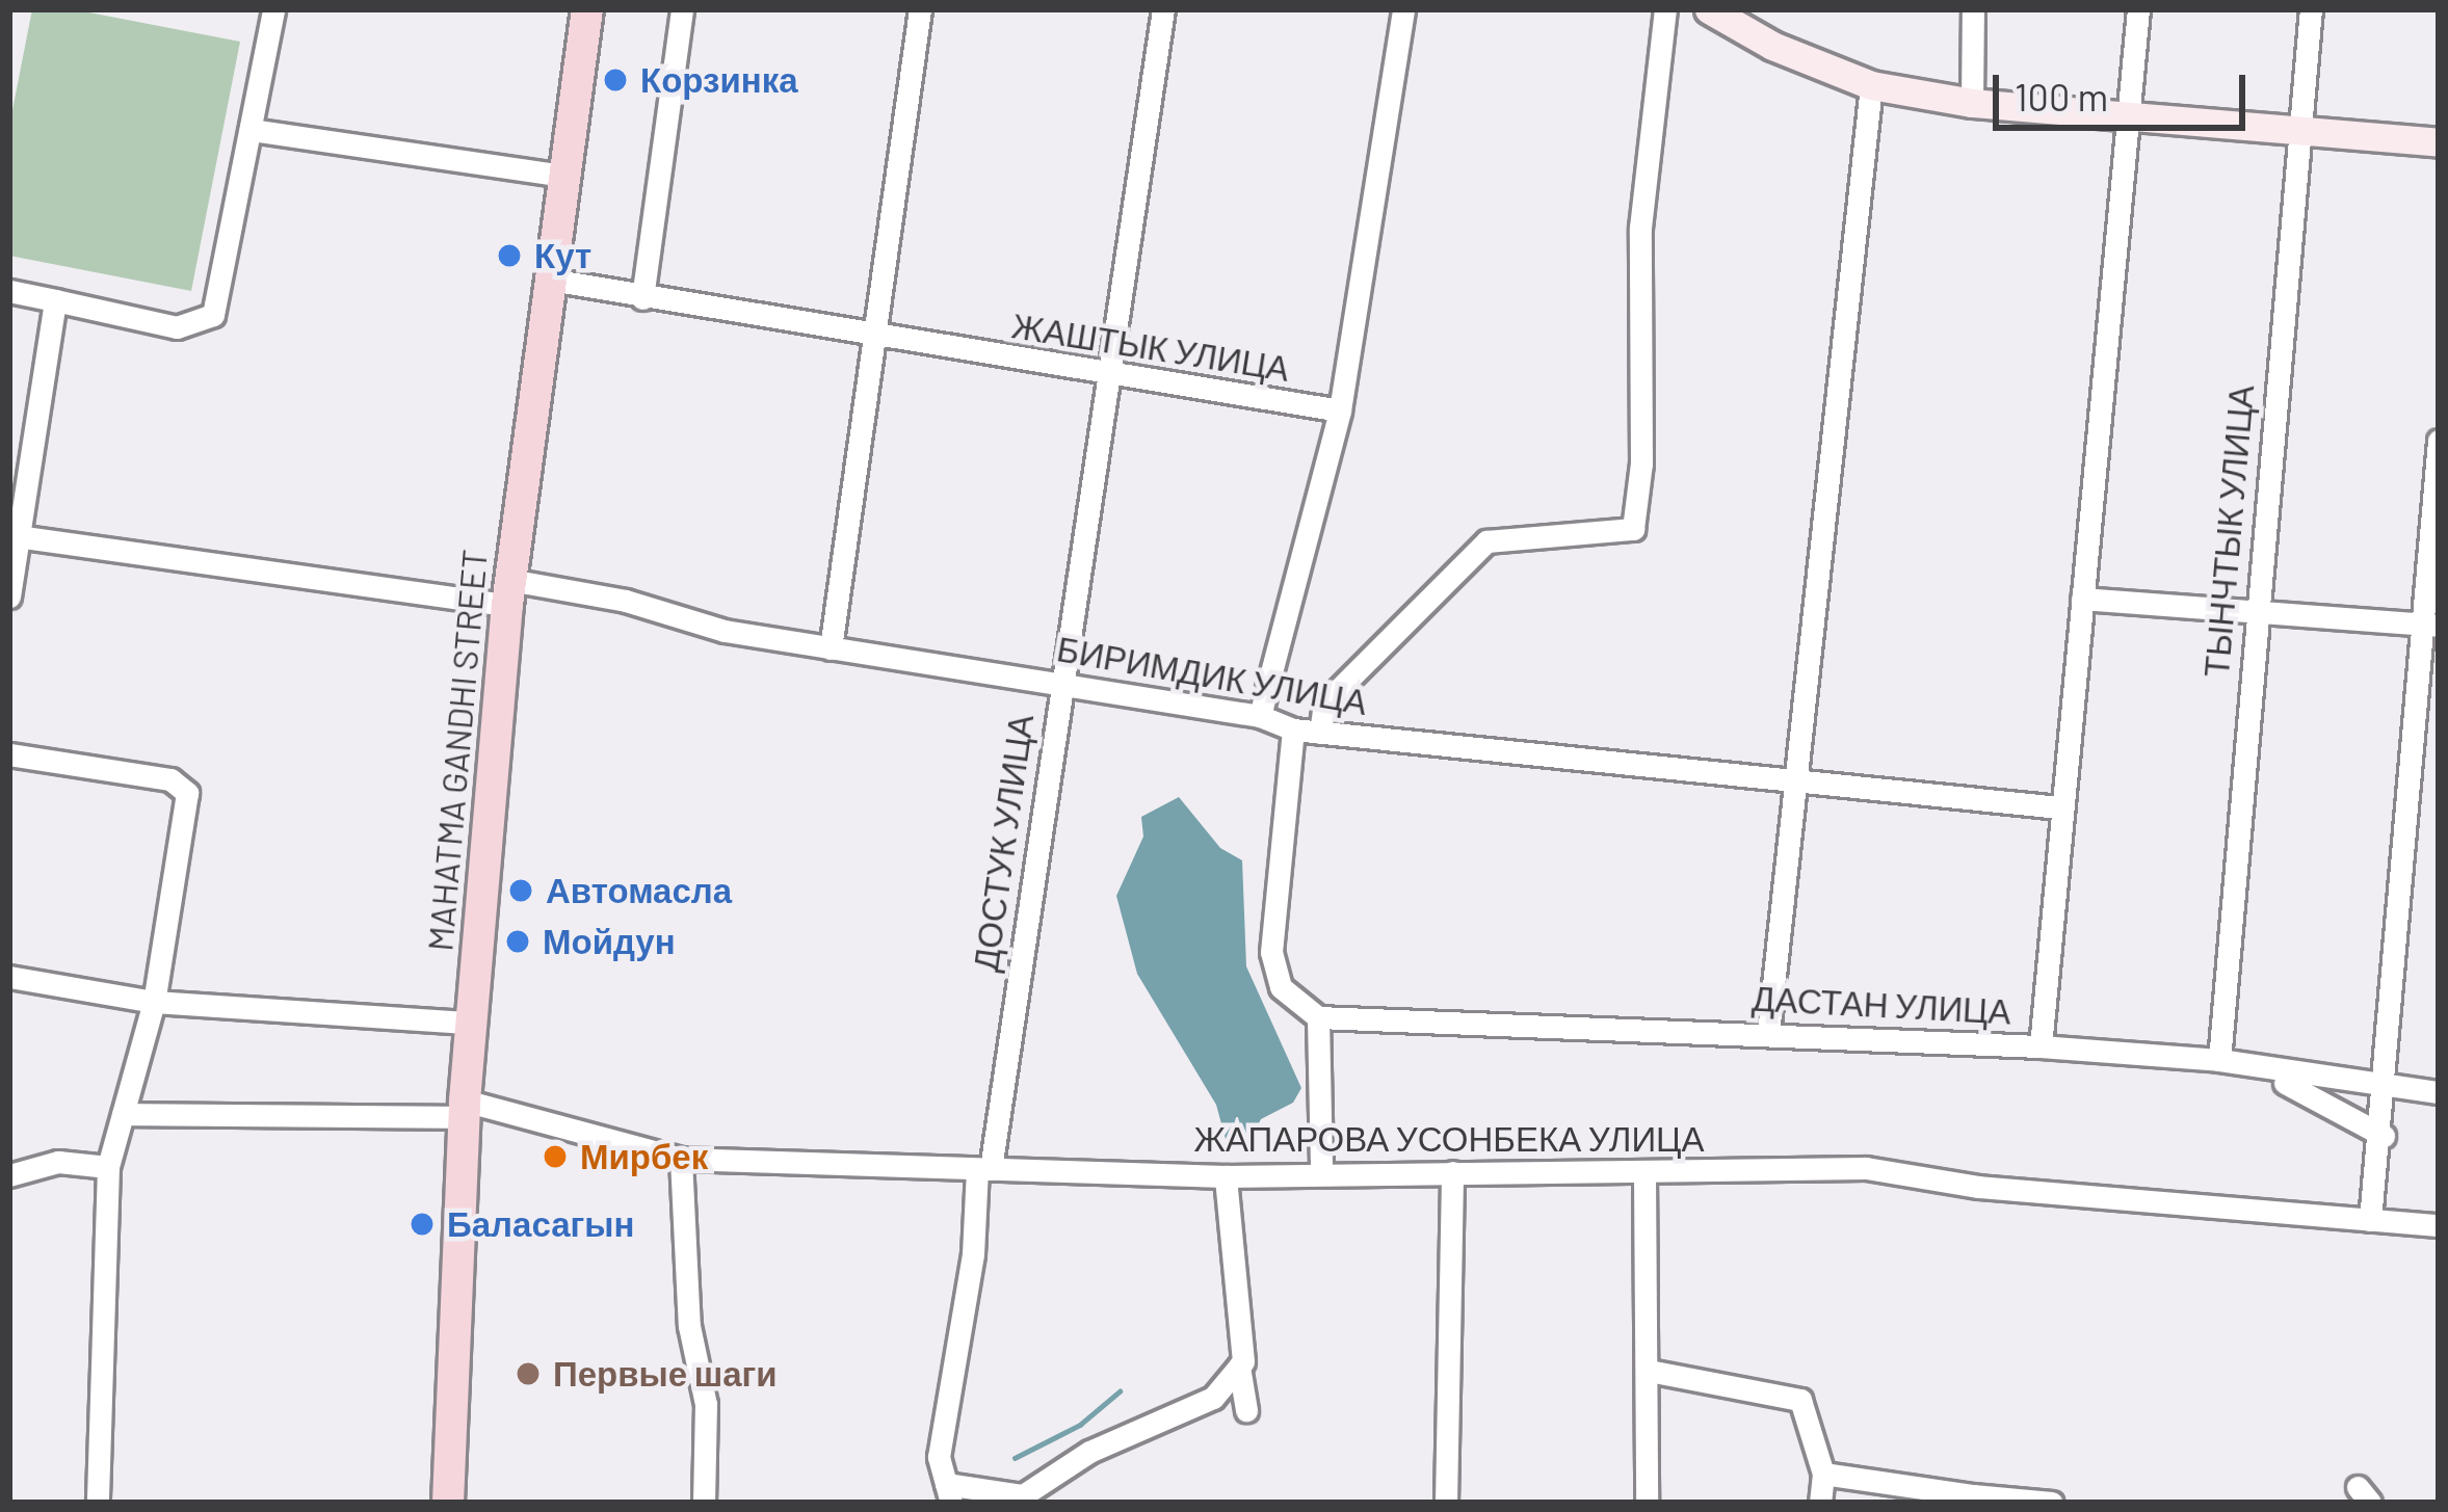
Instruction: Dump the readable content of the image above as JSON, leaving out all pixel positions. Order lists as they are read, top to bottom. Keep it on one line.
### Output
{"streets":{"main road":["MAHATMA GANDHI STREET"],"street":["ЖАШТЫК УЛИЦА","ТЫНЧТЫК УЛИЦА","БИРИМДИК УЛИЦА","ДОСТУК УЛИЦА","ДАСТАН УЛИЦА","ЖАПАРОВА УСОНБЕКА УЛИЦА"]},"crossings":[["ЖАШТЫК УЛИЦА","MAHATMA GANDHI STREET"],["ЖАШТЫК УЛИЦА","ДОСТУК УЛИЦА"],["ТЫНЧТЫК УЛИЦА","ДАСТАН УЛИЦА"],["БИРИМДИК УЛИЦА","MAHATMA GANDHI STREET"],["БИРИМДИК УЛИЦА","ДОСТУК УЛИЦА"],["MAHATMA GANDHI STREET","ЖАПАРОВА УСОНБЕКА УЛИЦА"],["ДОСТУК УЛИЦА","ЖАПАРОВА УСОНБЕКА УЛИЦА"]],"places":["Корзинка","Кут","Автомасла","Мойдун","Мирбек","Баласагын","Первые шаги"],"scale_bar":"100 m"}
